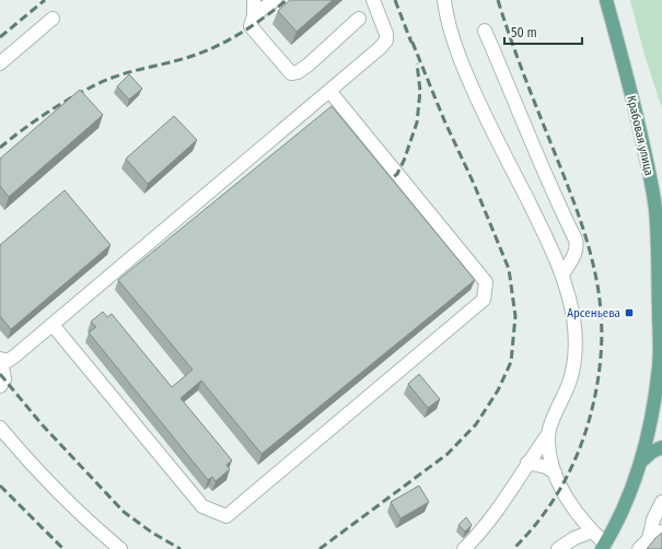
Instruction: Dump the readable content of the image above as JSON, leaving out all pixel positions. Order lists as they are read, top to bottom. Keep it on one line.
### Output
{"streets":{"main road":["Крабовая улица"]},"places":{"transit":["Арсеньева"]},"scale_bar":"50 m"}
